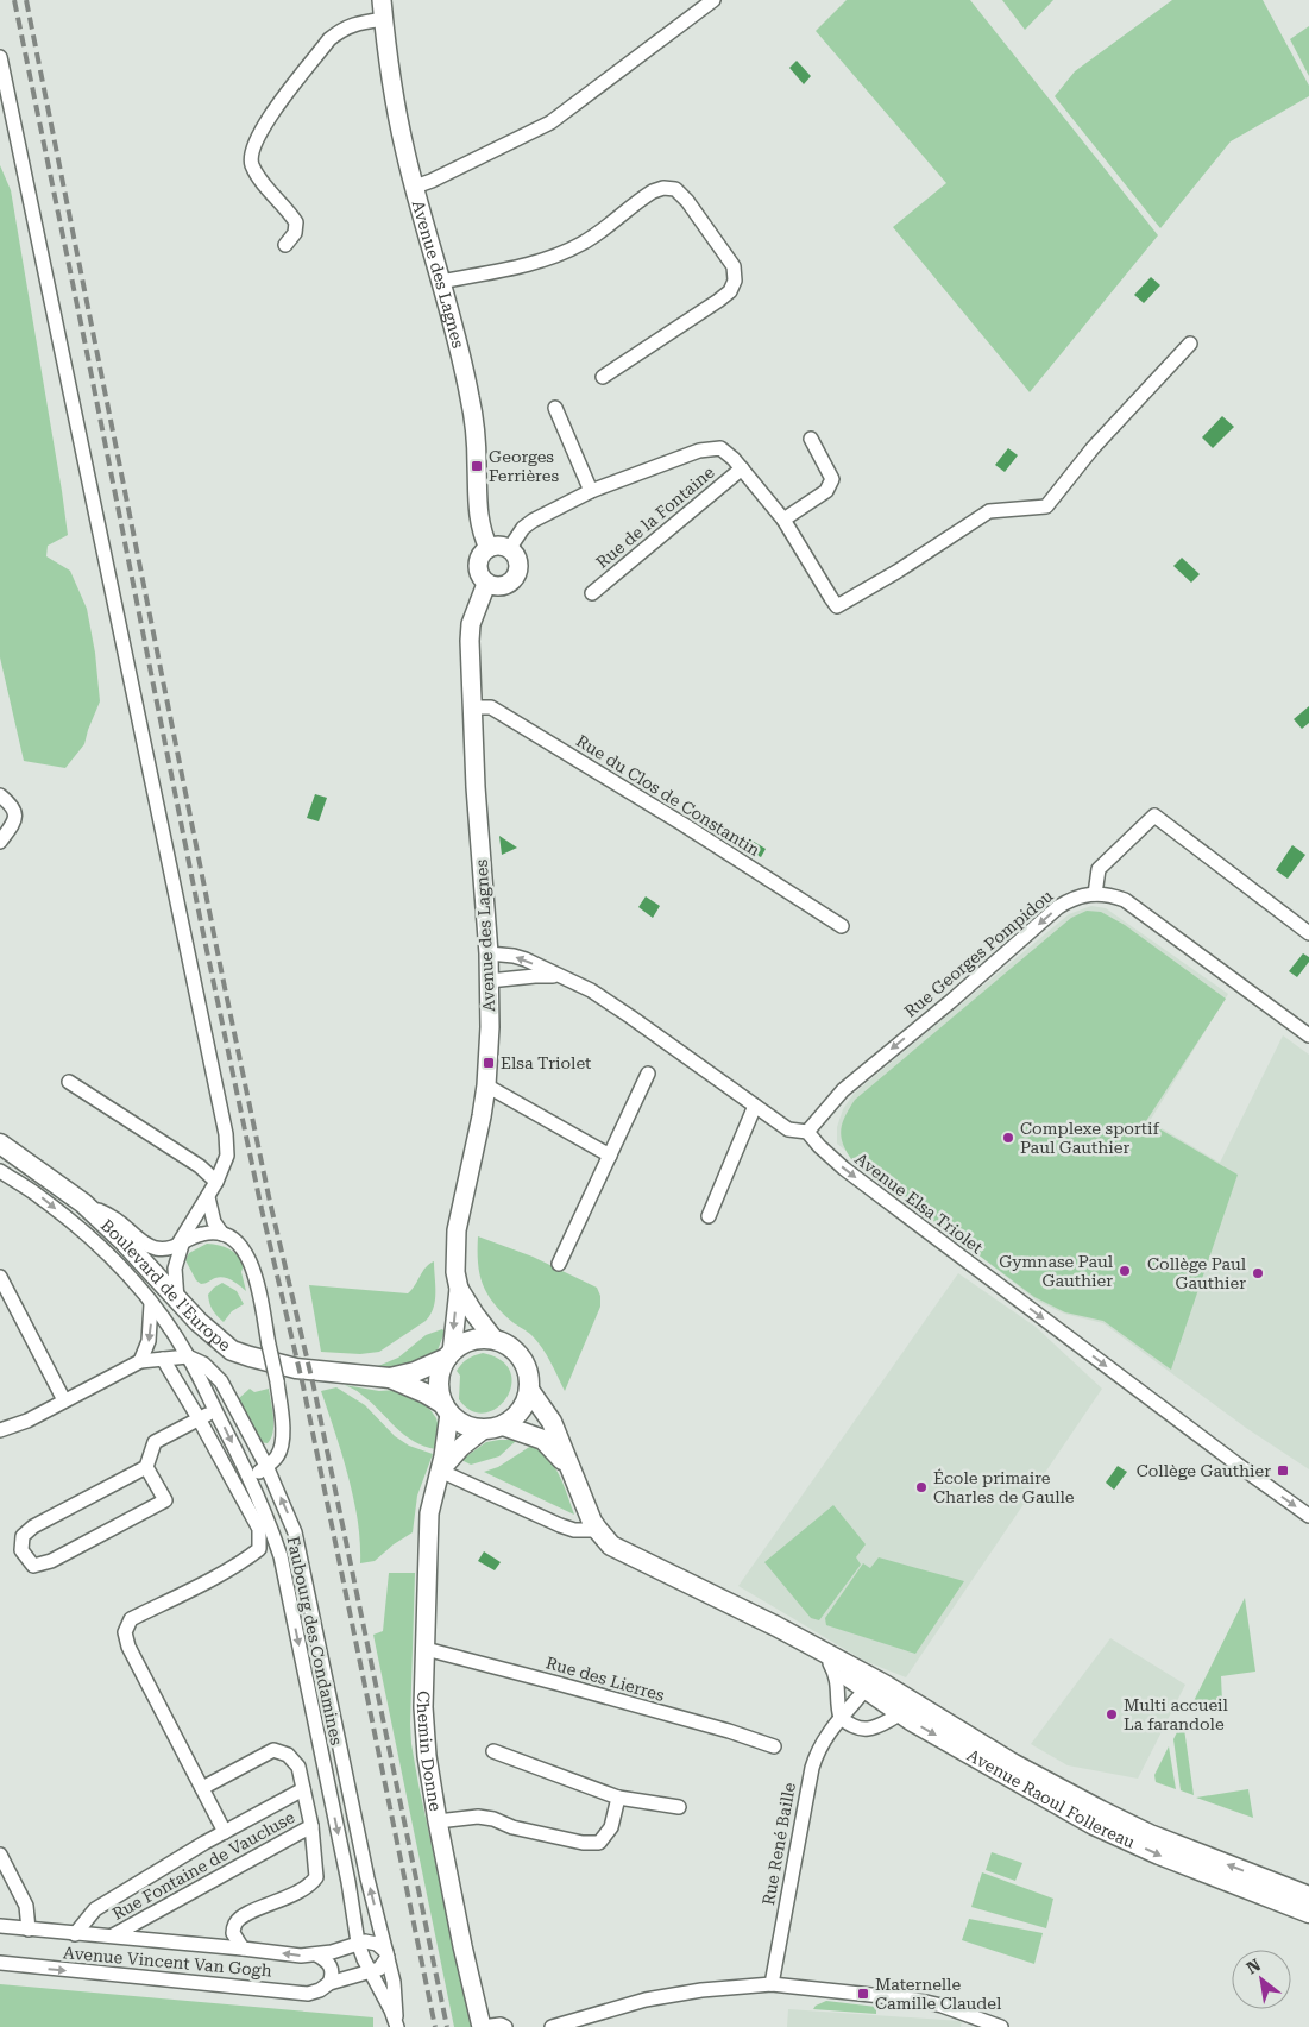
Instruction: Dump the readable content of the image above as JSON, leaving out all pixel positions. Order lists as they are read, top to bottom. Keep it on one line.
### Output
{"streets":{"main road":["Boulevard de l'Europe","Avenue Raoul Follereau"],"street":["Avenue des Lagnes","Rue de la Fontaine","Rue du Clos de Constantin","Rue Georges Pompidou","Avenue Elsa Triolet","Faubourg des Condamines","Rue des Lierres","Chemin Donne","Rue René Baille","Rue Fontaine de Vaucluse","Avenue Vincent Van Gogh"]},"crossings":[["Avenue des Lagnes","Rue du Clos de Constantin"],["Avenue des Lagnes","Avenue Elsa Triolet"],["Avenue des Lagnes","Boulevard de l'Europe"],["Avenue des Lagnes","Chemin Donne"],["Avenue des Lagnes","Avenue Raoul Follereau"],["Rue Georges Pompidou","Avenue Elsa Triolet"],["Boulevard de l'Europe","Chemin Donne"],["Boulevard de l'Europe","Avenue Raoul Follereau"],["Faubourg des Condamines","Avenue Vincent Van Gogh"],["Rue des Lierres","Chemin Donne"],["Chemin Donne","Avenue Raoul Follereau"],["Avenue Raoul Follereau","Rue René Baille"],["Rue Fontaine de Vaucluse","Avenue Vincent Van Gogh"]],"one_way":["Rue Georges Pompidou"],"places":{"transit":["Georges Ferrières","Elsa Triolet","Collège Gauthier","Maternelle Camille Claudel"],"other":["Complexe sportif Paul Gauthier","Gymnase Paul Gauthier","Collège Paul Gauthier","École primaire Charles de Gaulle","Multi accueil La farandole"]},"north":"top left"}
